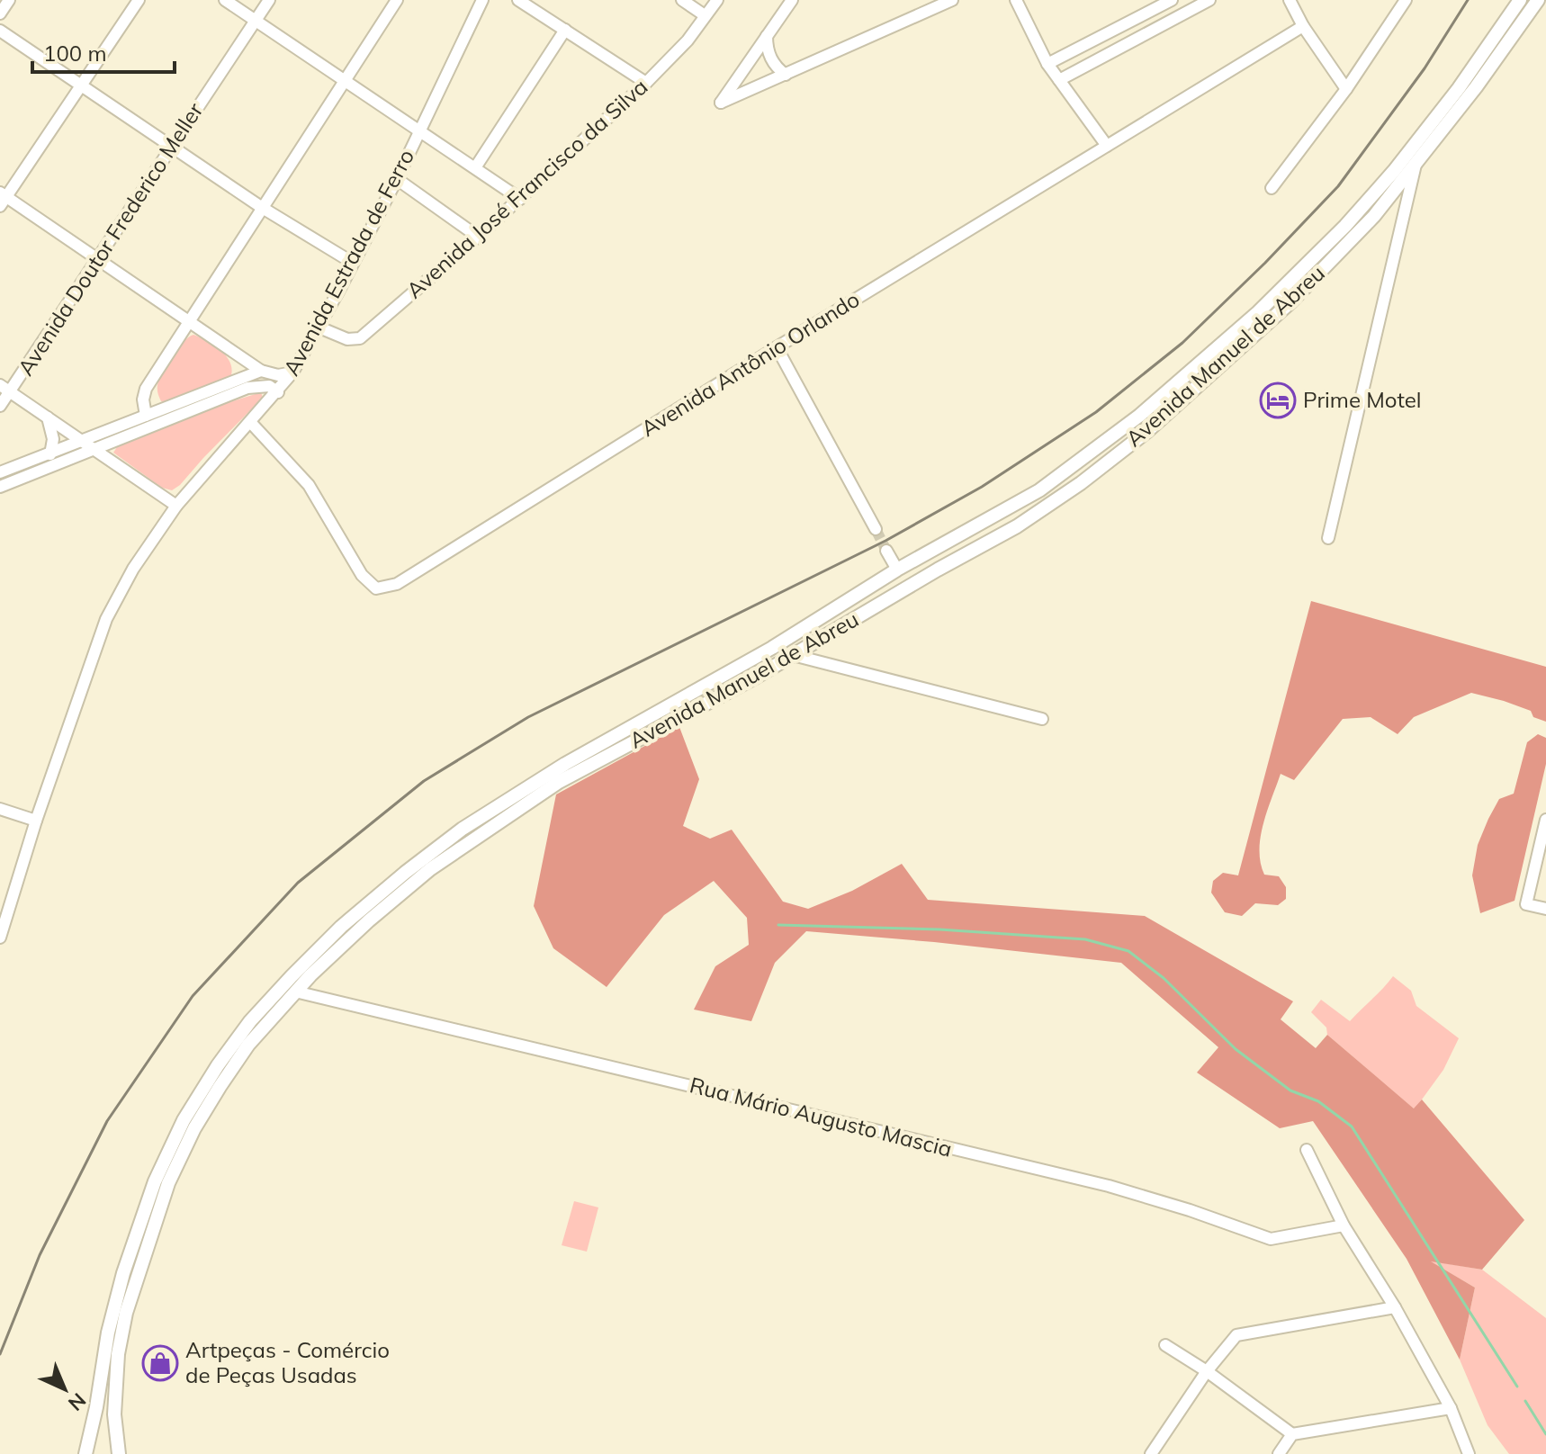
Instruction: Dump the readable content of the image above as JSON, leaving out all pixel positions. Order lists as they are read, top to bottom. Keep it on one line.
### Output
{"streets":{"main road":["Avenida Manuel de Abreu"],"street":["Avenida José Francisco da Silva","Avenida Doutor Frederico Meller","Avenida Estrada de Ferro","Avenida Antônio Orlando","Rua Mário Augusto Mascia"]},"crossings":[["Avenida José Francisco da Silva","Avenida Estrada de Ferro"],["Avenida Estrada de Ferro","Avenida Antônio Orlando"],["Avenida Manuel de Abreu","Rua Mário Augusto Mascia"]],"places":{"hotel":["Prime Motel"],"shop":["Artpeças - Comércio de Peças Usadas"]},"scale_bar":"100 m","north":"bottom right"}
